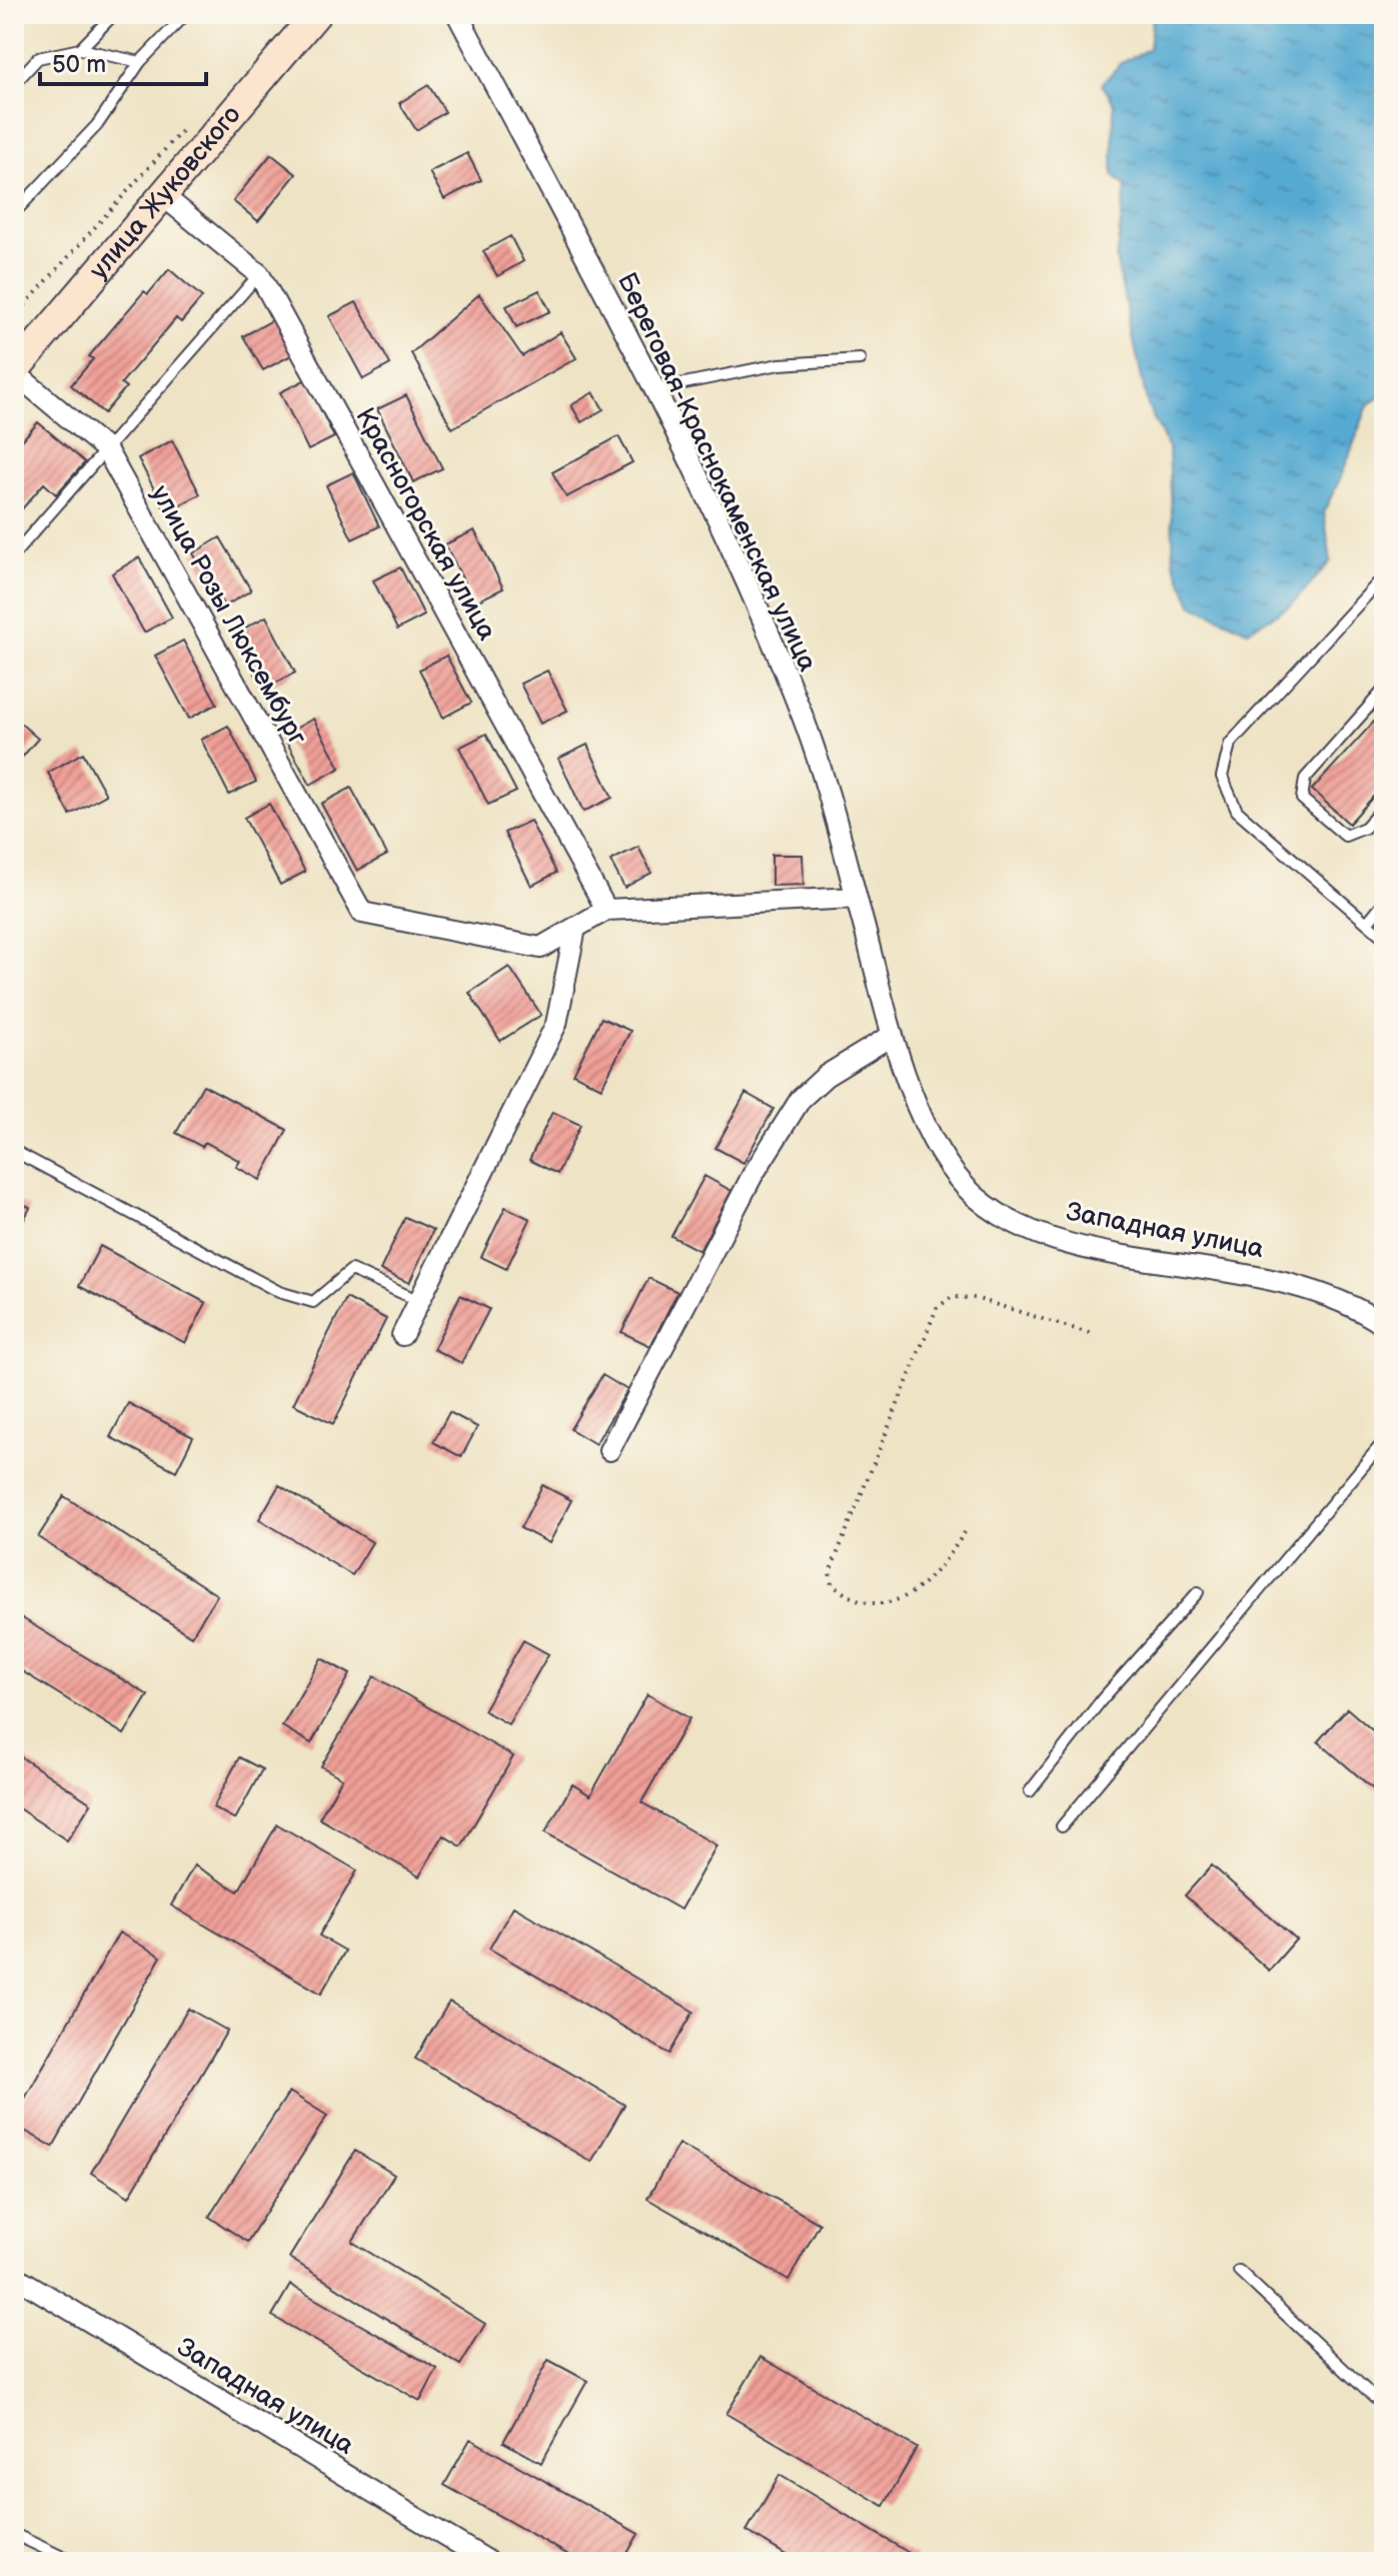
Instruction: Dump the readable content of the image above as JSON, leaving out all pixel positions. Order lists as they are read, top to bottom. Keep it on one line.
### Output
{"streets":{"street":["улица Жуковского","Береговая-Краснокаменская улица","Красногорская улица","улица Розы Люксембург","Западная улица"]},"crossings":[["улица Жуковского","Красногорская улица"],["улица Жуковского","улица Розы Люксембург"],["Береговая-Краснокаменская улица","Западная улица"]],"scale_bar":"50 m"}
